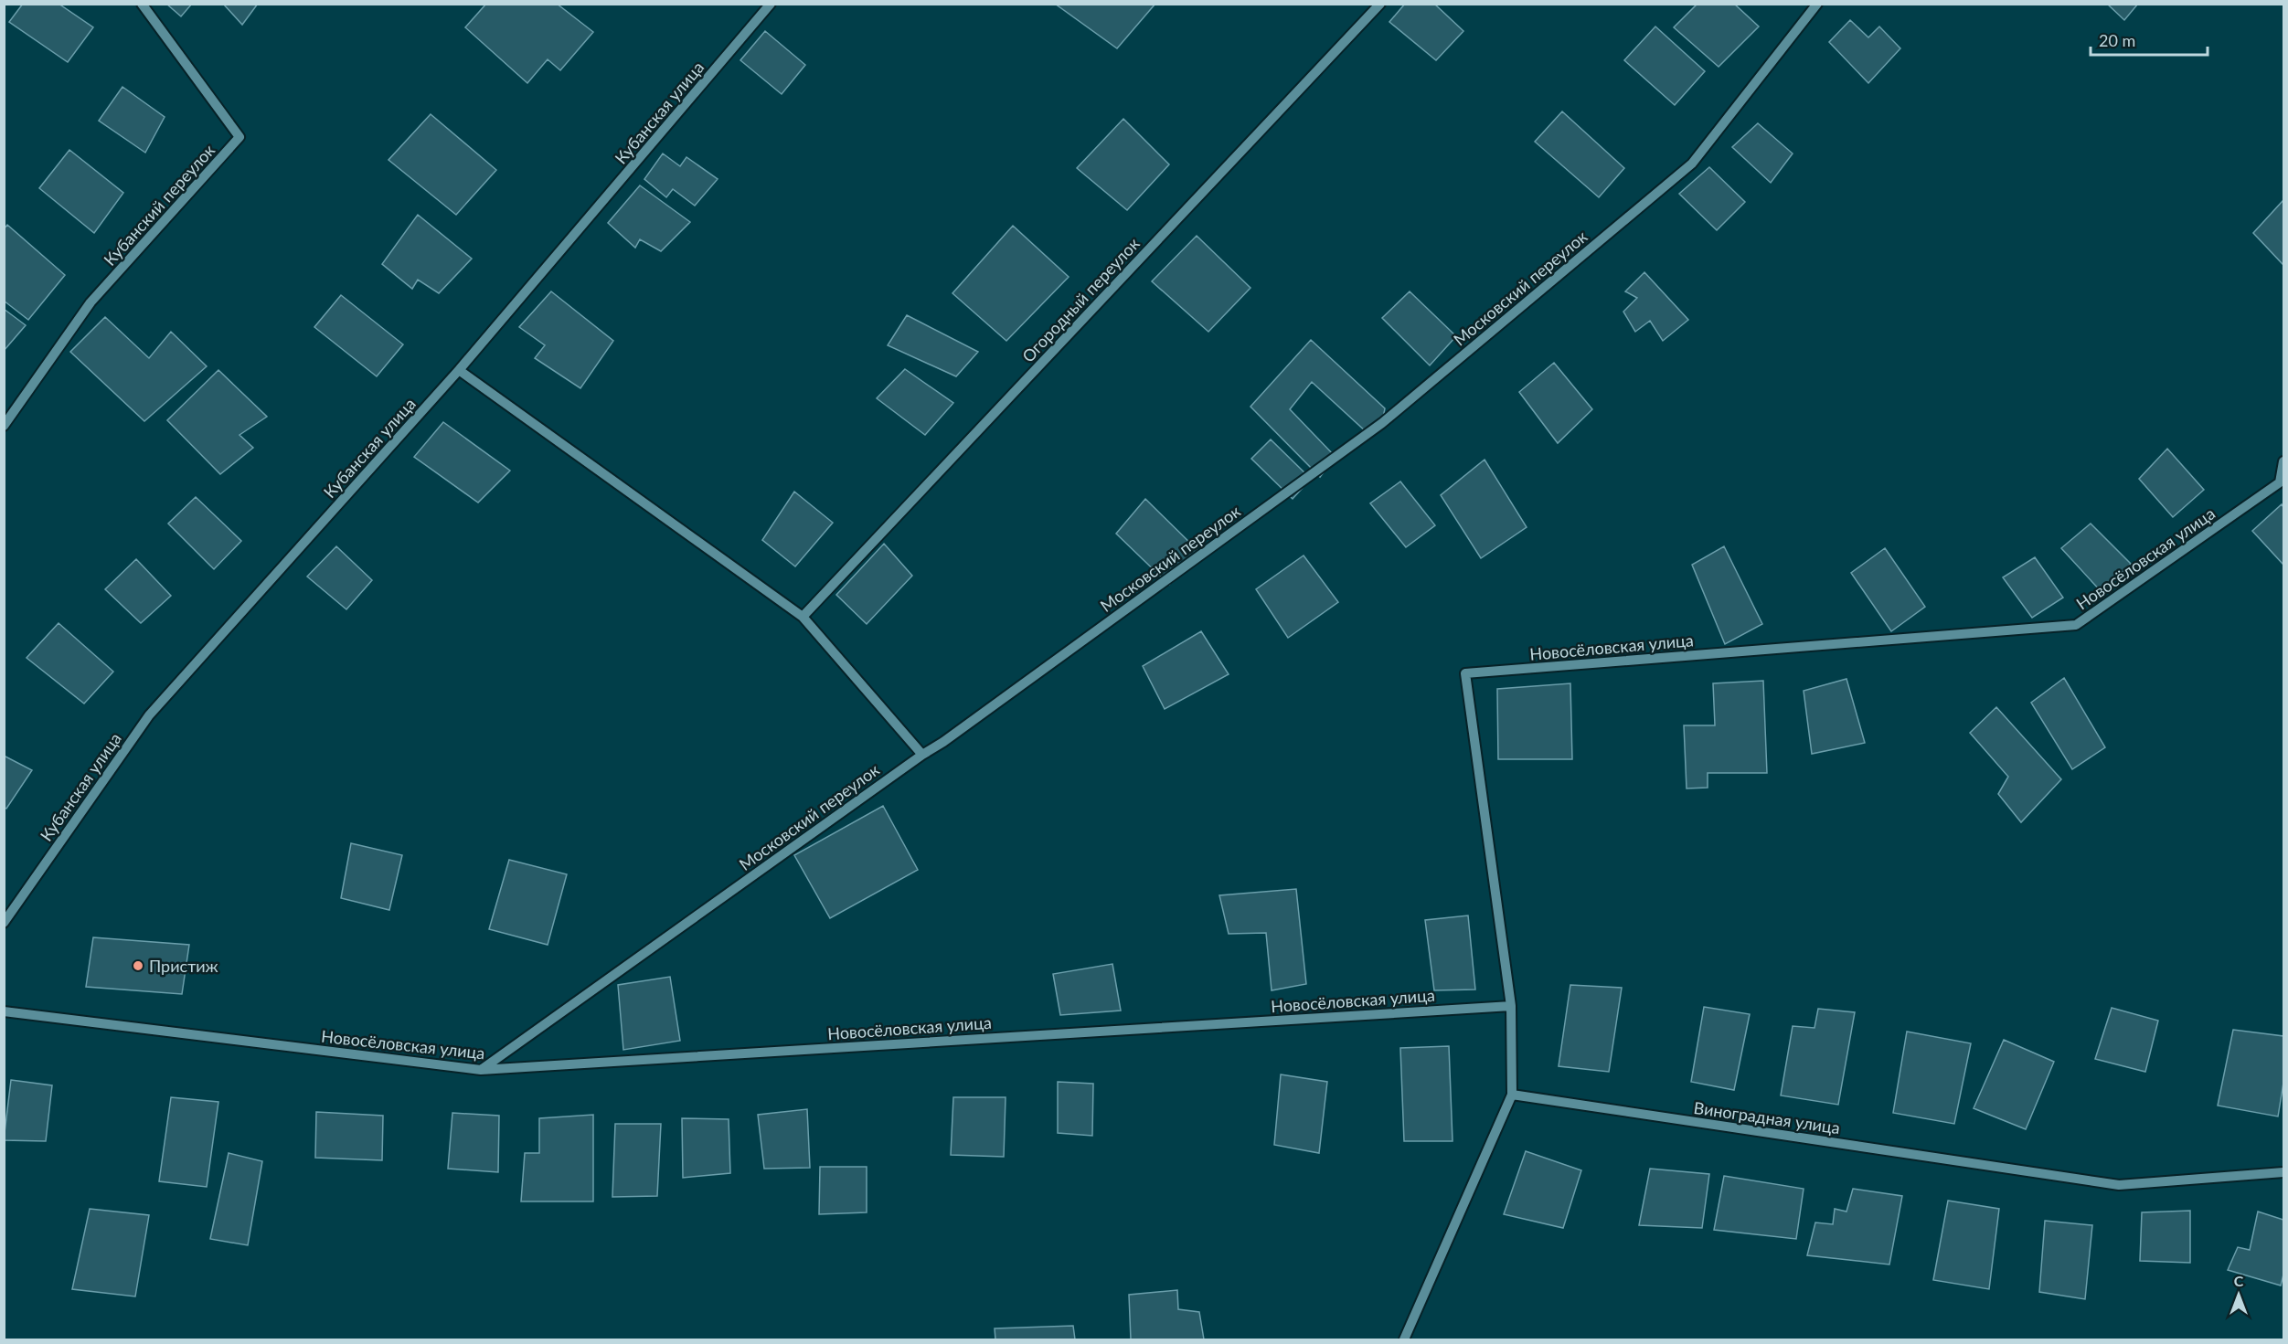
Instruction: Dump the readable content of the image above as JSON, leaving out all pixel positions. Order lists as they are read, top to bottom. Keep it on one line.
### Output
{"streets":{"street":["Кубанская улица","Кубанский переулок","Московский переулок","Огородный переулок","Новосёловская улица","Виноградная улица"]},"crossings":[["Московский переулок","Новосёловская улица"]],"places":["Пристиж"],"scale_bar":"20 m","north":"top"}
